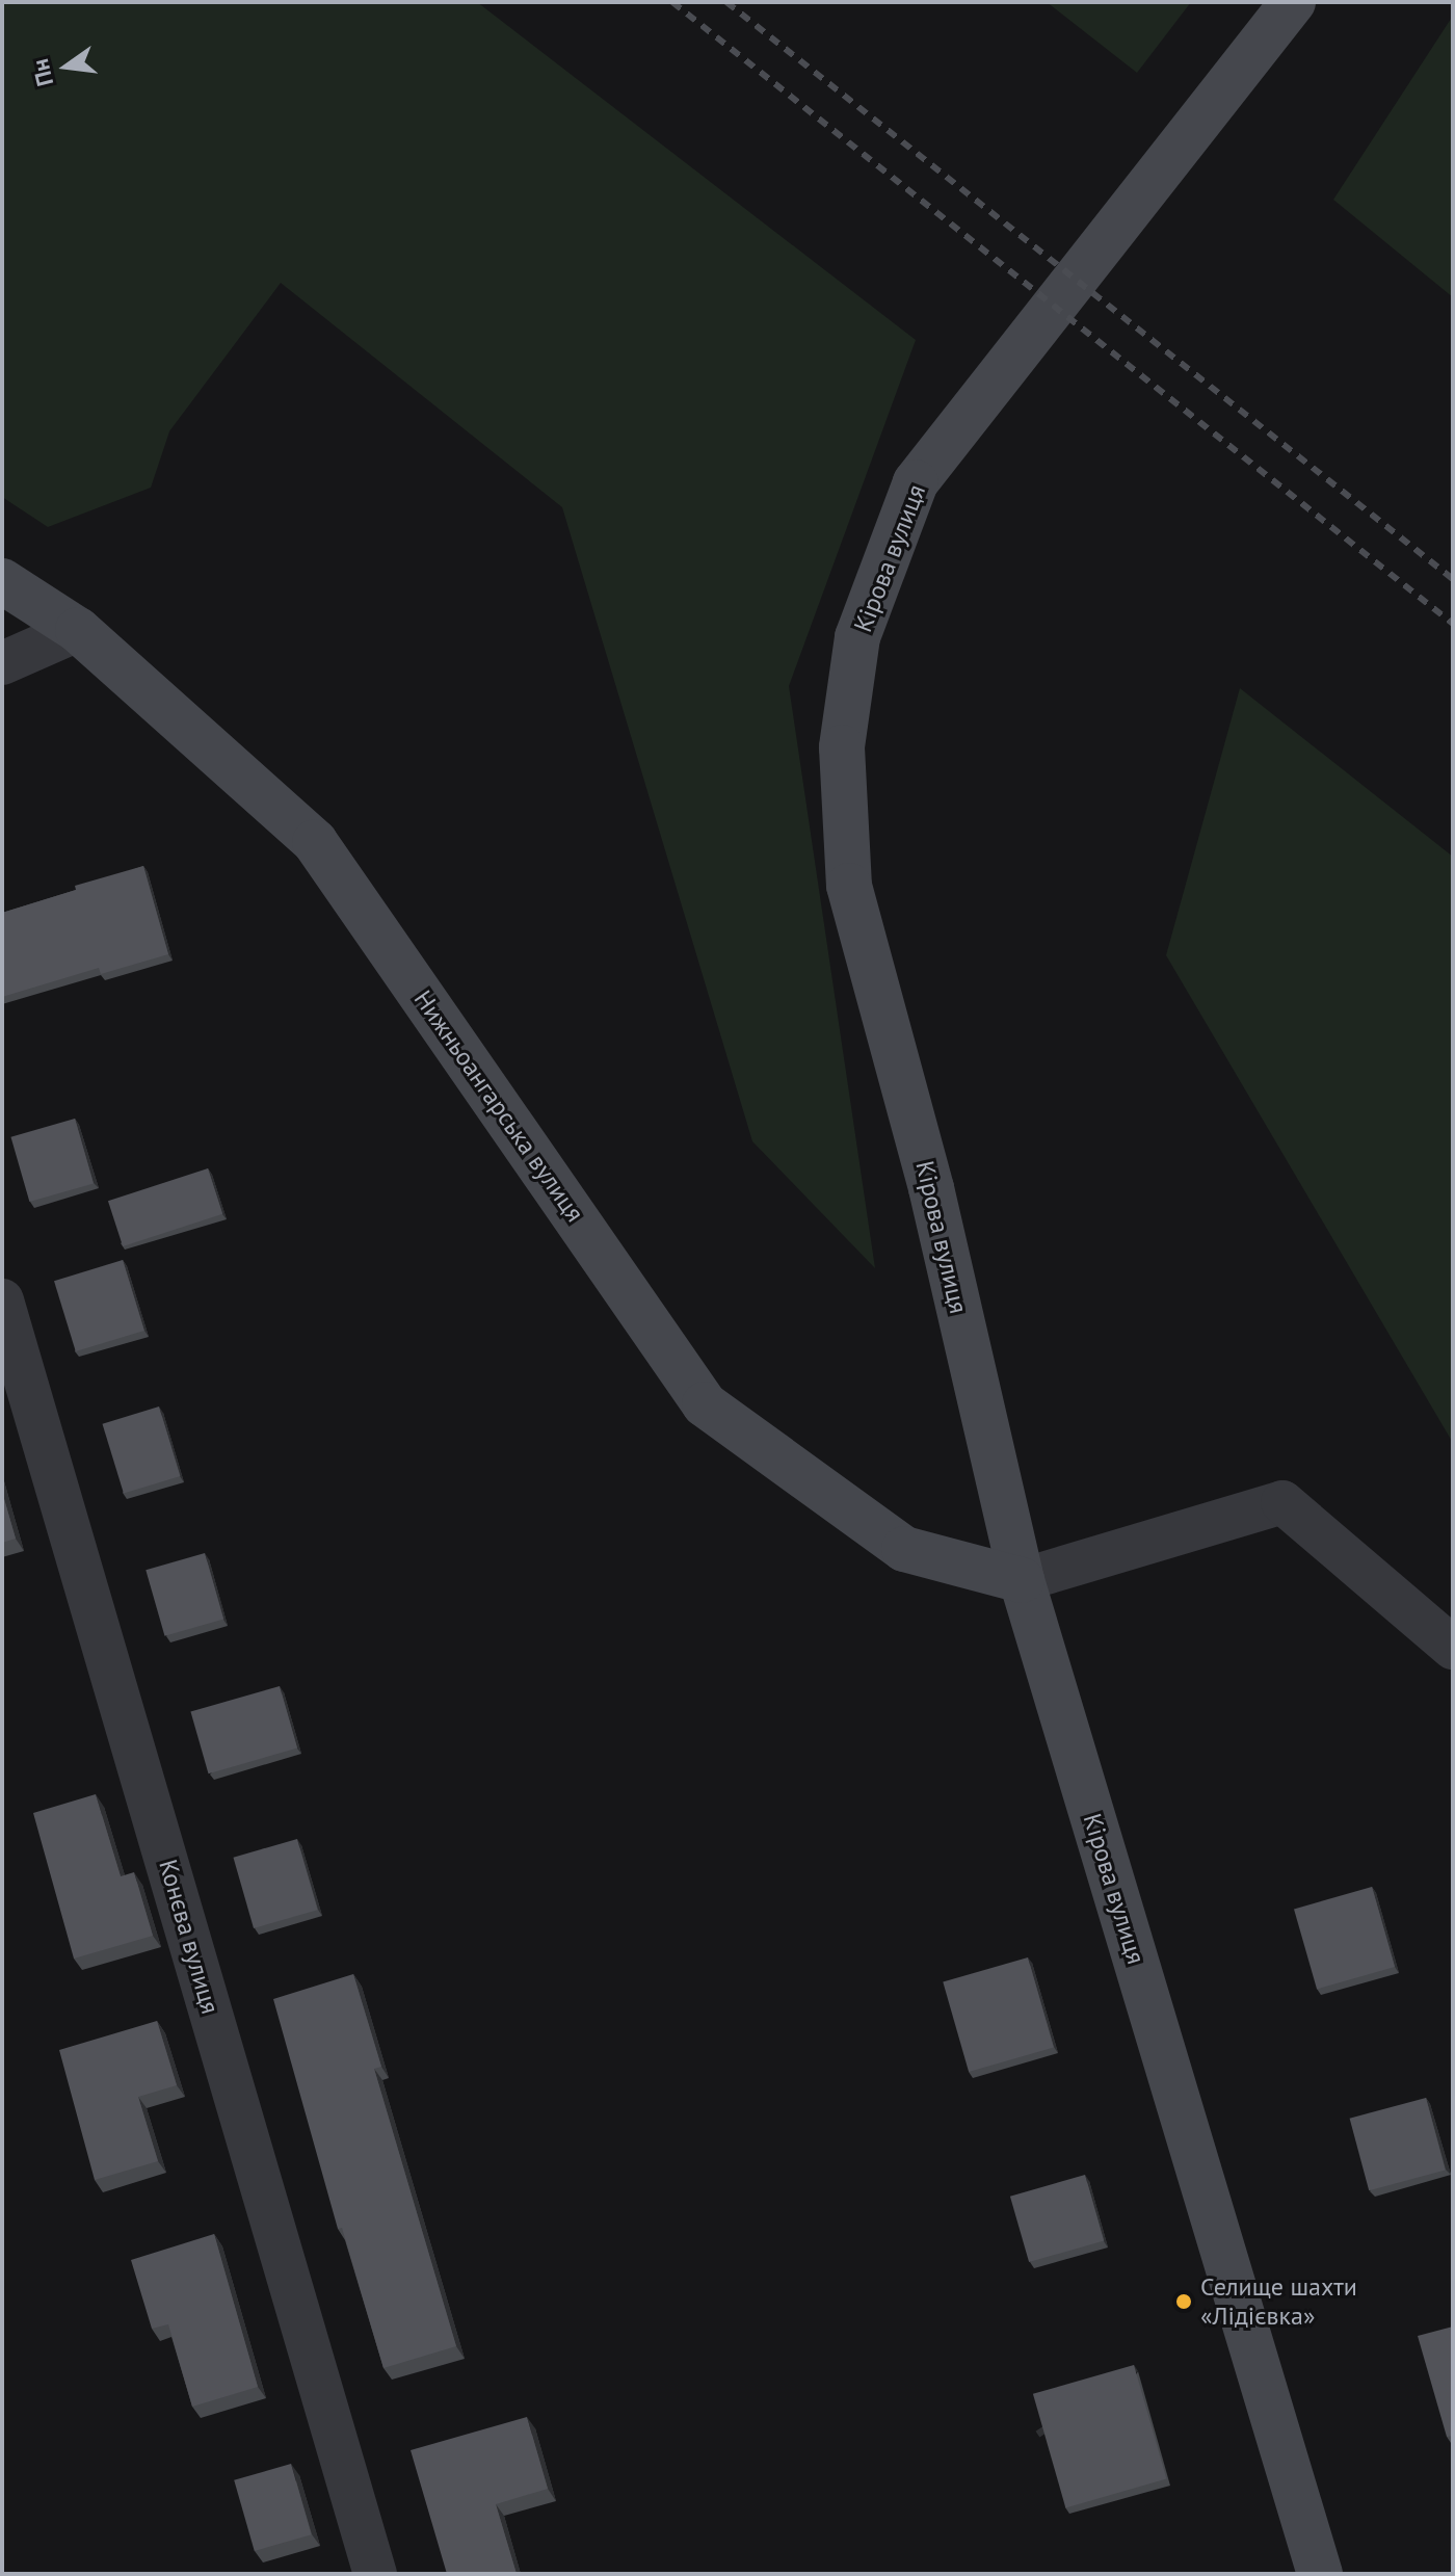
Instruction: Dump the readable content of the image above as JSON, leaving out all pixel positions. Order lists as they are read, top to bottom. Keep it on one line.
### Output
{"streets":{"main road":["Кірова вулиця","Нижньоангарська вулиця"],"street":["Конєва вулиця"]},"crossings":[["Кірова вулиця","Нижньоангарська вулиця"]],"places":["Селище шахти «Лідієвка»"],"north":"left"}
